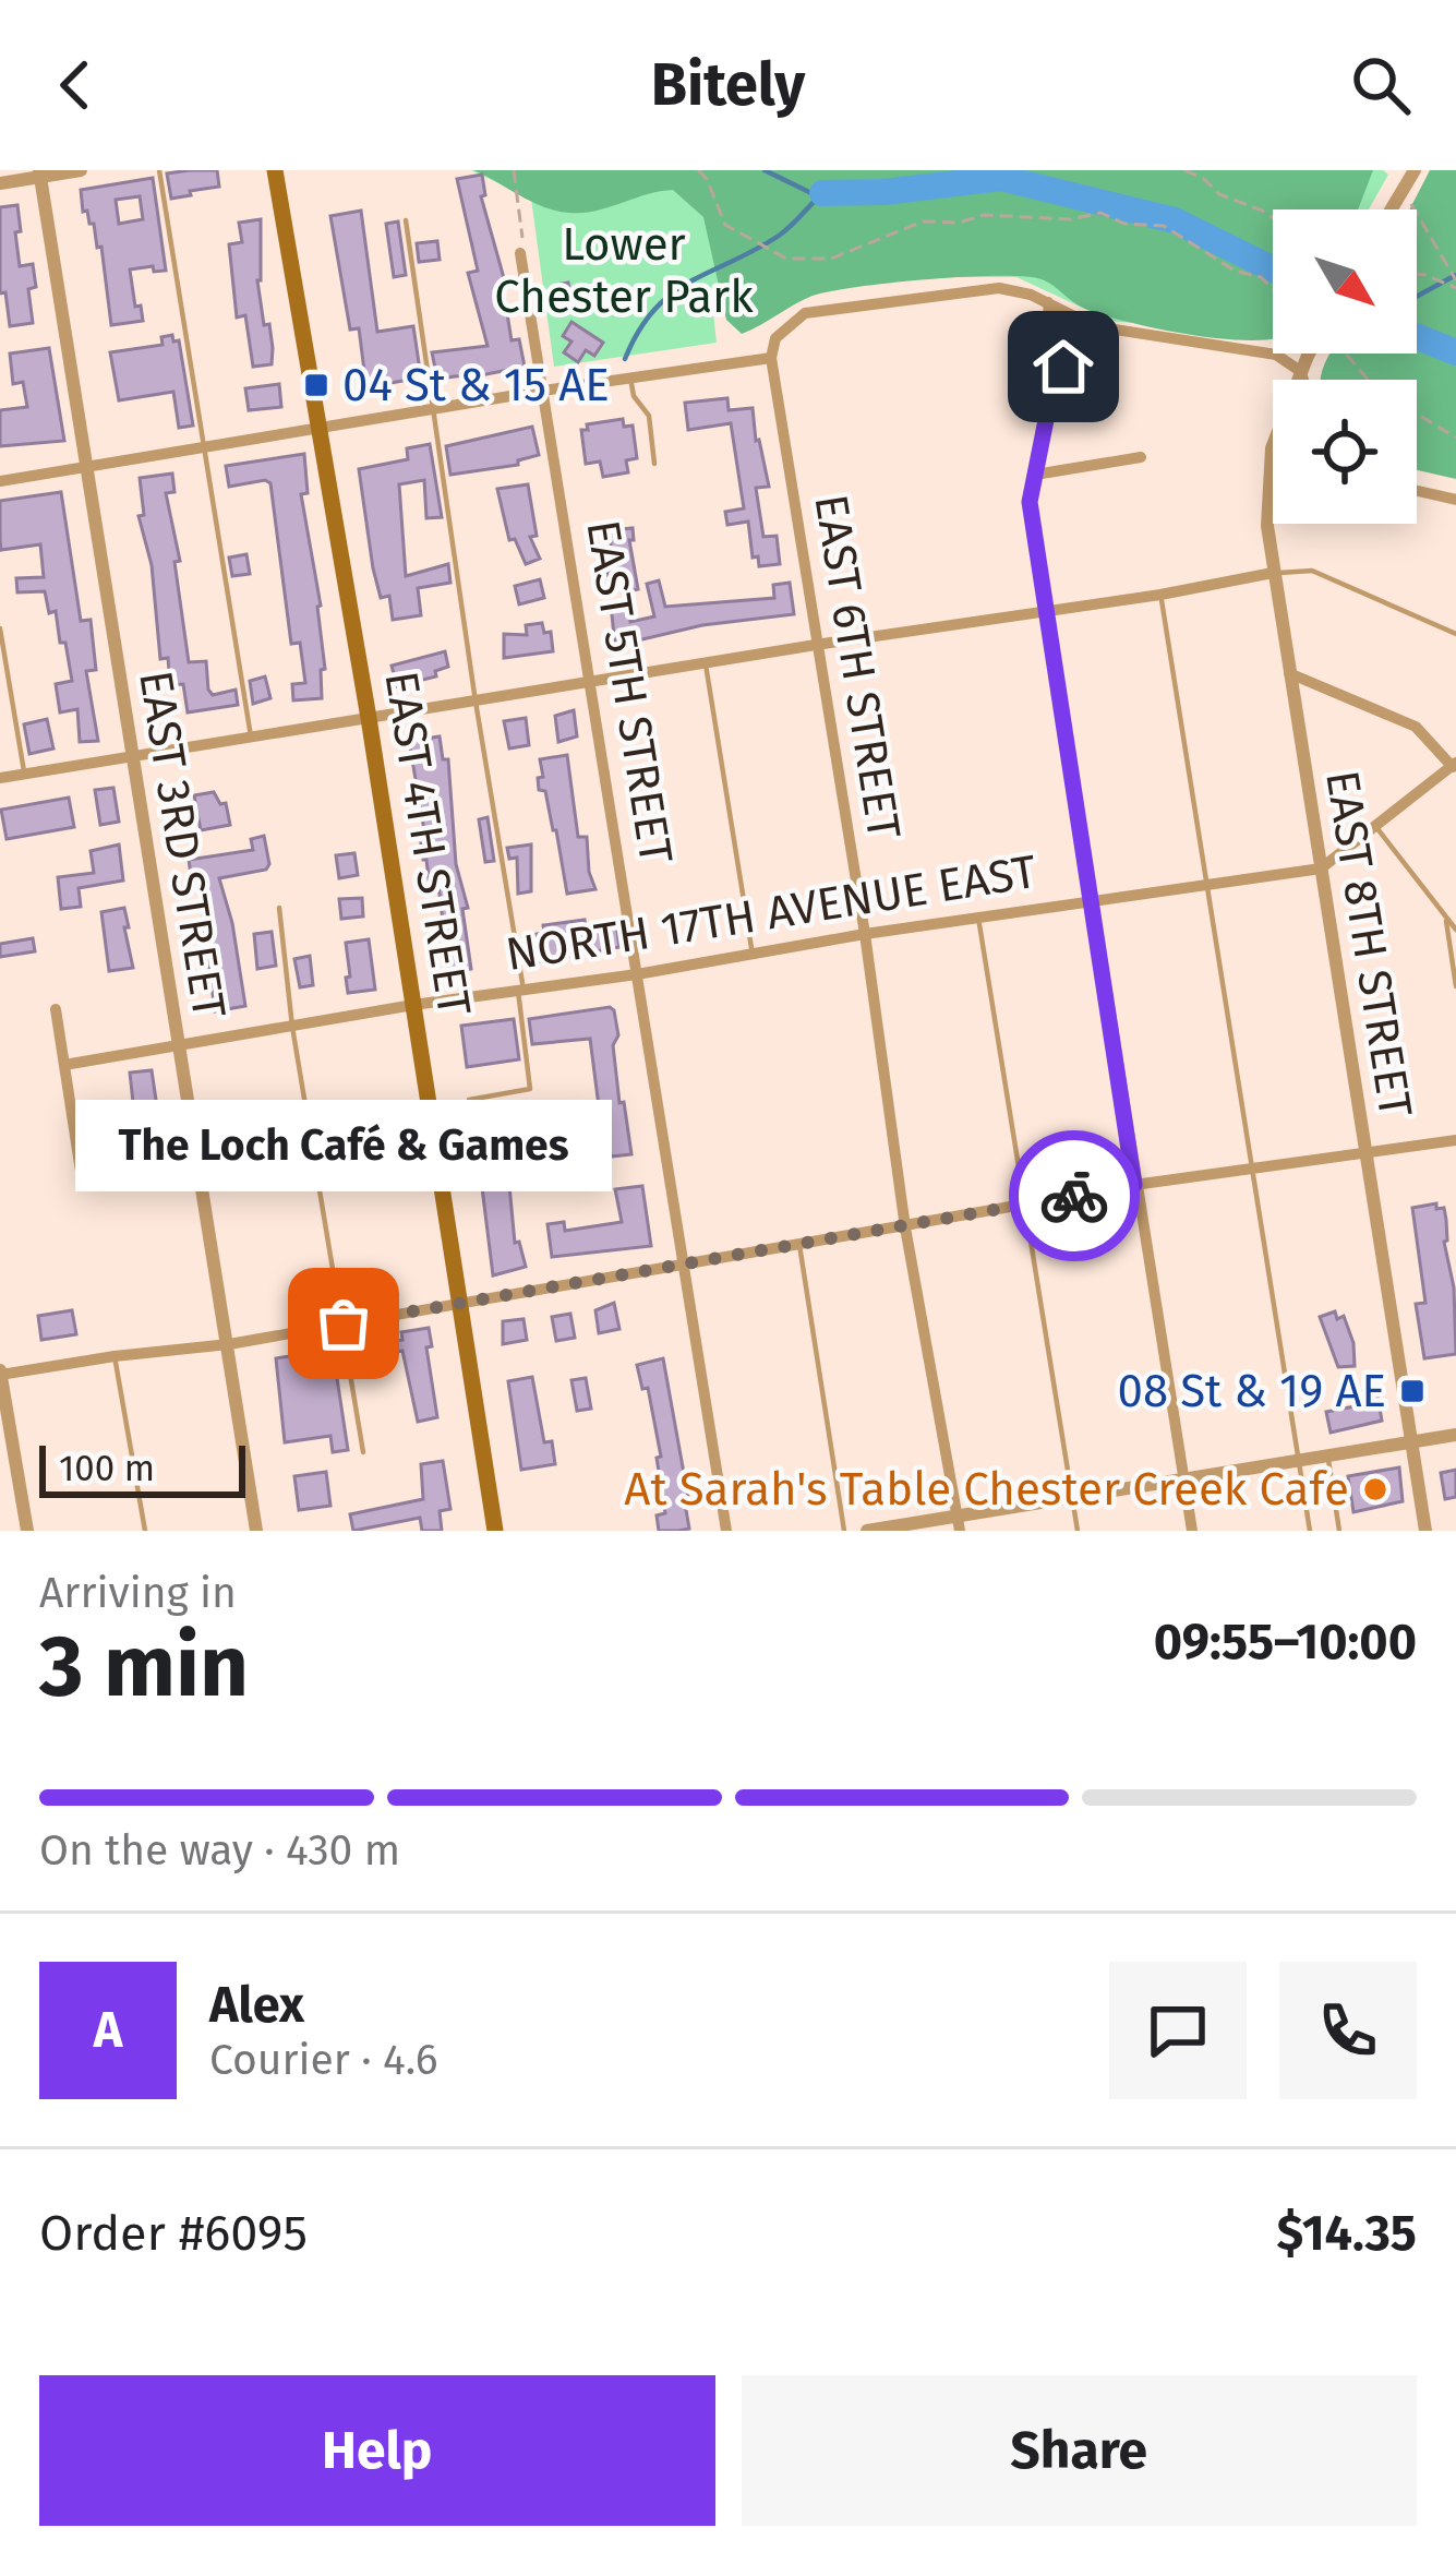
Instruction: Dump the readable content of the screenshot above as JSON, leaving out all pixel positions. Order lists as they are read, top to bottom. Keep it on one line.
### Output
{"streets":{"main road":["EAST 4TH STREET"],"street":["EAST 6TH STREET","EAST 5TH STREET","EAST 3RD STREET","NORTH 17TH AVENUE EAST","EAST 8TH STREET"]},"crossings":[["EAST 6TH STREET","NORTH 17TH AVENUE EAST"],["EAST 5TH STREET","NORTH 17TH AVENUE EAST"],["EAST 4TH STREET","NORTH 17TH AVENUE EAST"],["EAST 3RD STREET","NORTH 17TH AVENUE EAST"],["NORTH 17TH AVENUE EAST","EAST 8TH STREET"]],"parks":["Lower Chester Park"],"places":{"transit":["04 St & 15 AE","08 St & 19 AE"],"other":["The Loch Café & Games","At Sarah's Table Chester Creek Cafe"]},"scale_bar":"100 m","north":"bottom right","page":{"header":"Bitely","bubble":"The Loch Café & Games","scale":"100 m","heading":["3 min","Arriving in","09:55–10:00"],"panel":["Alex","Courier · 4.6","Order #6095","$14.35"],"bar":"On the way · 430 m","round":"A","buttons":["Help","Share"]}}
